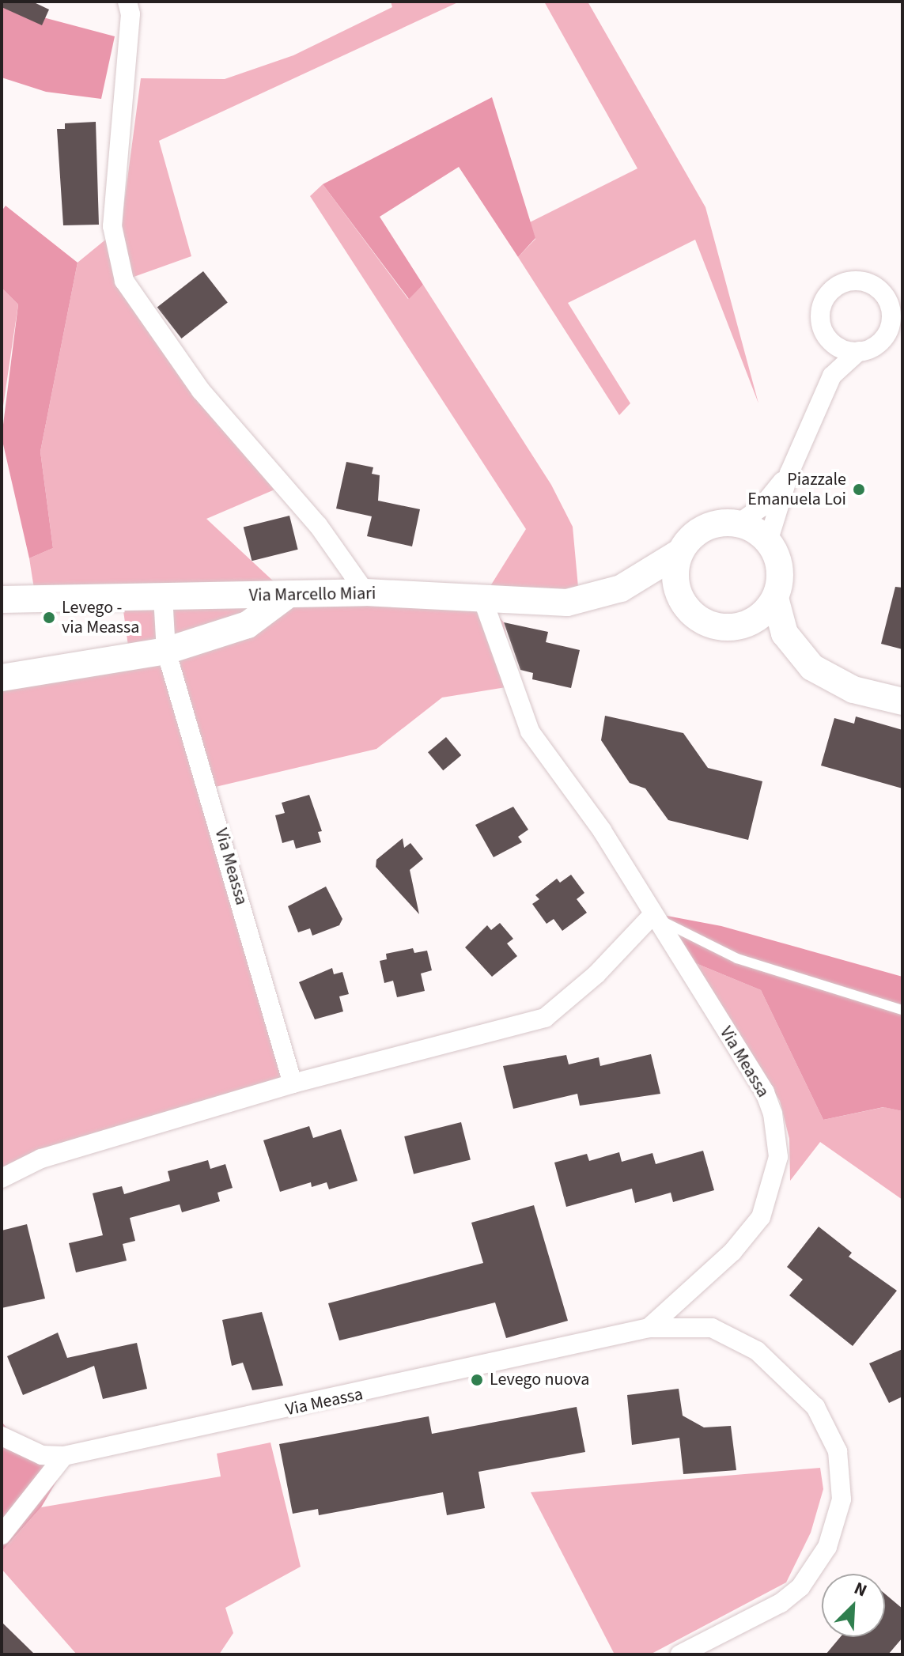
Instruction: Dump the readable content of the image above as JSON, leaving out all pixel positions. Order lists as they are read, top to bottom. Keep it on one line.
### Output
{"streets":{"main road":["Via Marcello Miari"],"street":["Via Meassa"]},"crossings":[["Via Marcello Miari","Via Meassa"]],"places":["Piazzale Emanuela Loi","Levego - via Meassa","Levego nuova"],"north":"top right"}
